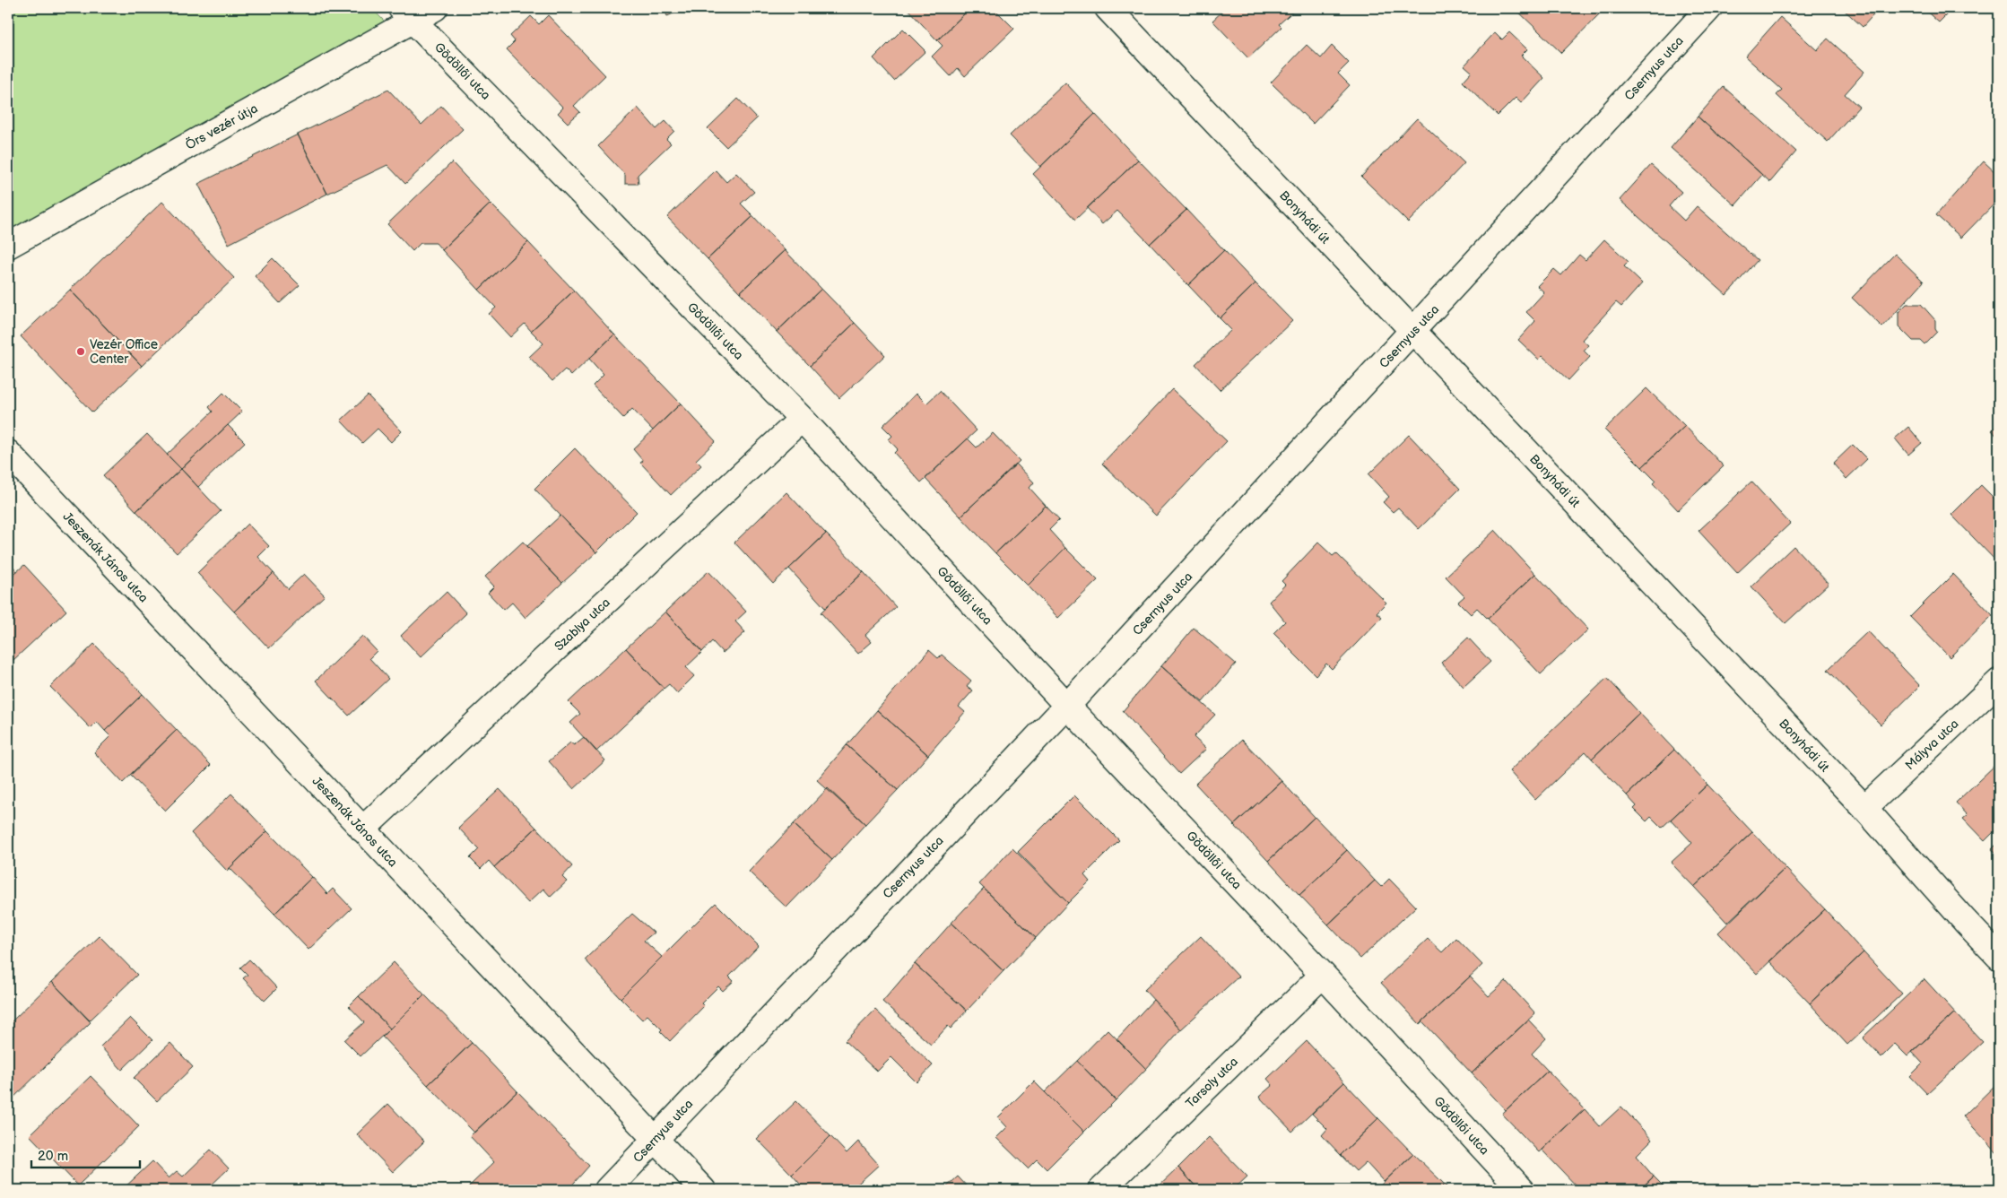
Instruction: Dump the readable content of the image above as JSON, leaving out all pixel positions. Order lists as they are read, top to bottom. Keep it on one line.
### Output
{"streets":{"street":["Csernyus utca","Gödöllői utca","Örs vezér útja","Bonyhádi út","Jeszenák János utca","Szablya utca","Mályva utca","Tarsoly utca"]},"crossings":[["Csernyus utca","Gödöllői utca"],["Csernyus utca","Bonyhádi út"],["Csernyus utca","Jeszenák János utca"],["Gödöllői utca","Örs vezér útja"],["Gödöllői utca","Szablya utca"],["Gödöllői utca","Tarsoly utca"],["Bonyhádi út","Mályva utca"],["Jeszenák János utca","Szablya utca"]],"places":["Vezér Office Center"],"scale_bar":"20 m"}
